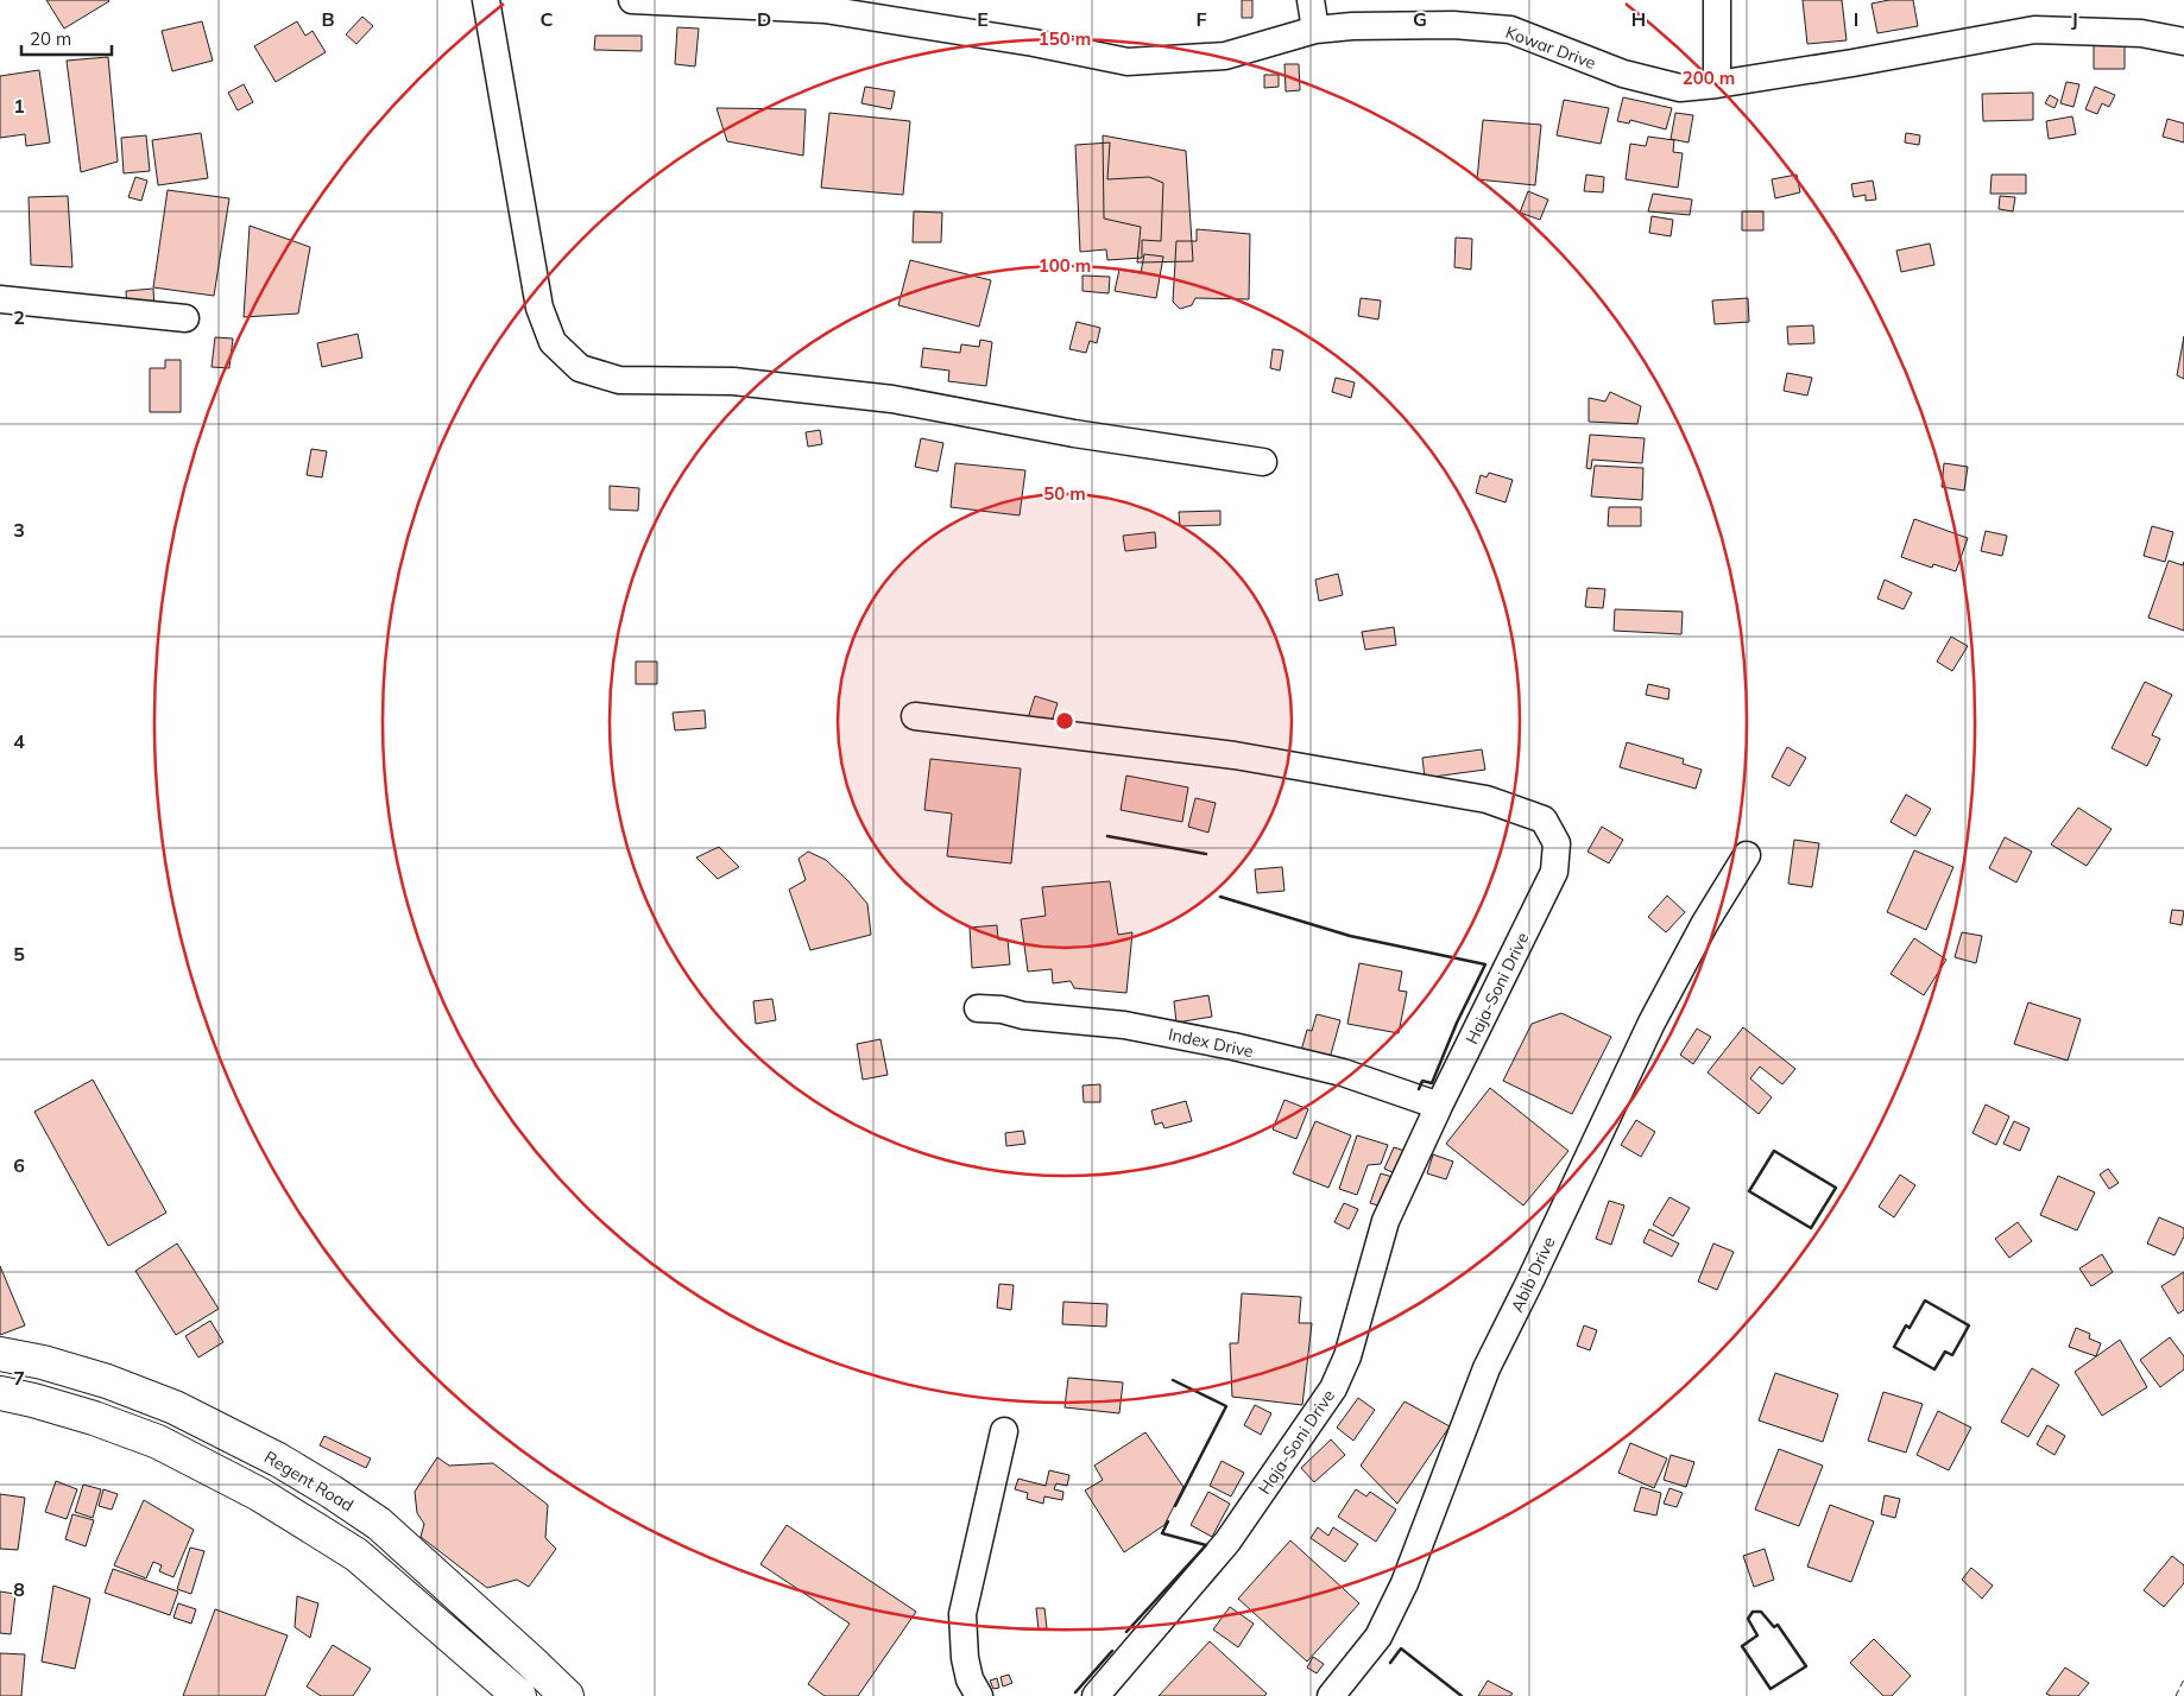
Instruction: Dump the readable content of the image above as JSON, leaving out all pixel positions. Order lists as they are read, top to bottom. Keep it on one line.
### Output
{"streets":{"main road":["Regent Road"],"street":["Kowar Drive","Haja-Soni Drive","Index Drive","Abib Drive"]},"crossings":[["Haja-Soni Drive","Index Drive"]],"scale_bar":"20 m","grid":{"columns":["B","C","D","E","F","G","H","I","J"],"rows":["1","2","3","4","5","6","7","8"]},"rings":["150 m","200 m","100 m","50 m"]}
